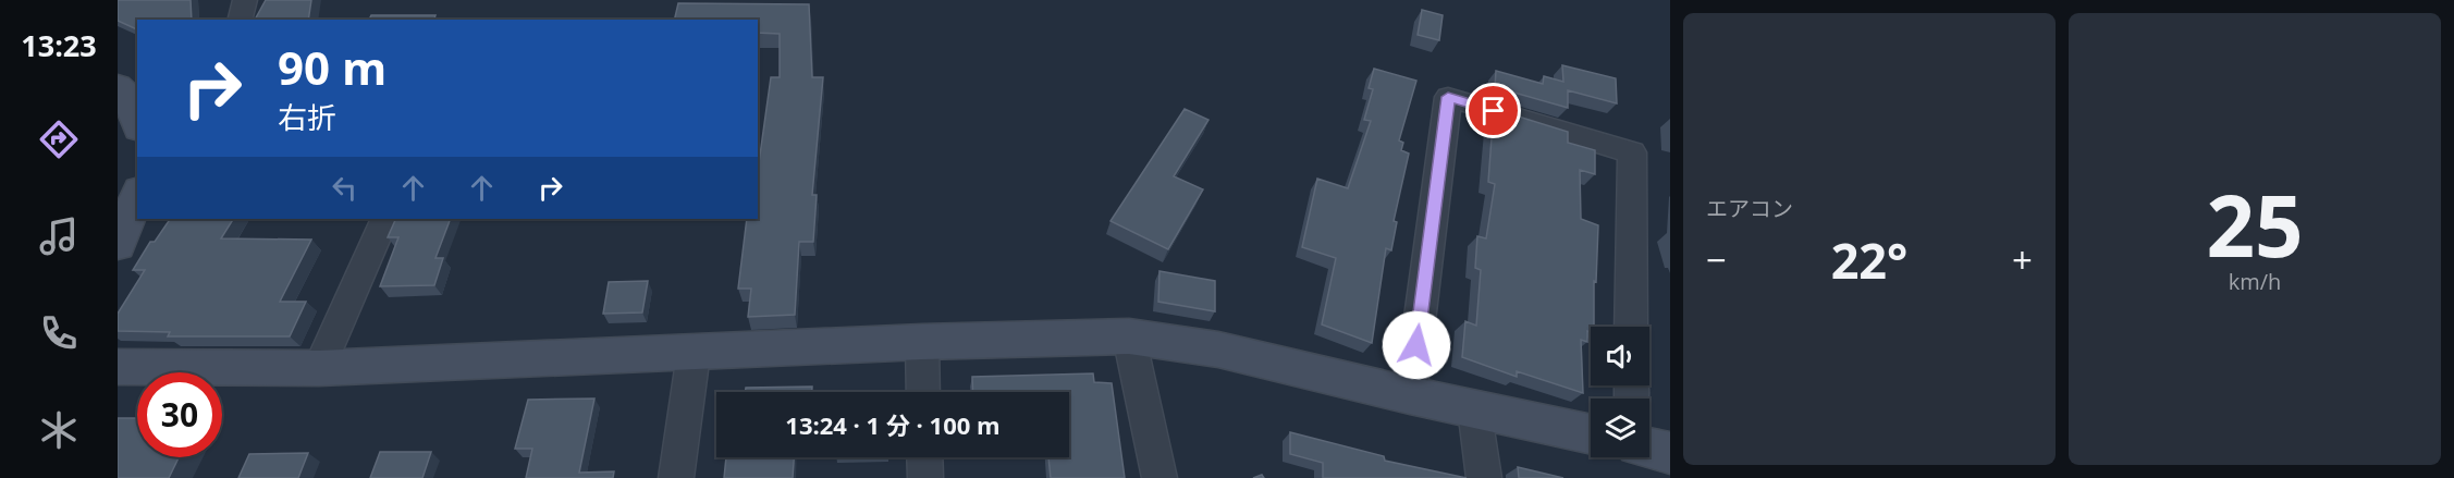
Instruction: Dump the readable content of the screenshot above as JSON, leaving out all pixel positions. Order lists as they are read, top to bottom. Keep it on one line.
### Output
{"page":{"tabs":"13:23","tile":["エアコン",["25","km/h"]],"turn":["90 m","右折"],"heat":["−","22°","+"],"limit":"30","trip":"13:24 · 1 分 · 100 m"}}
